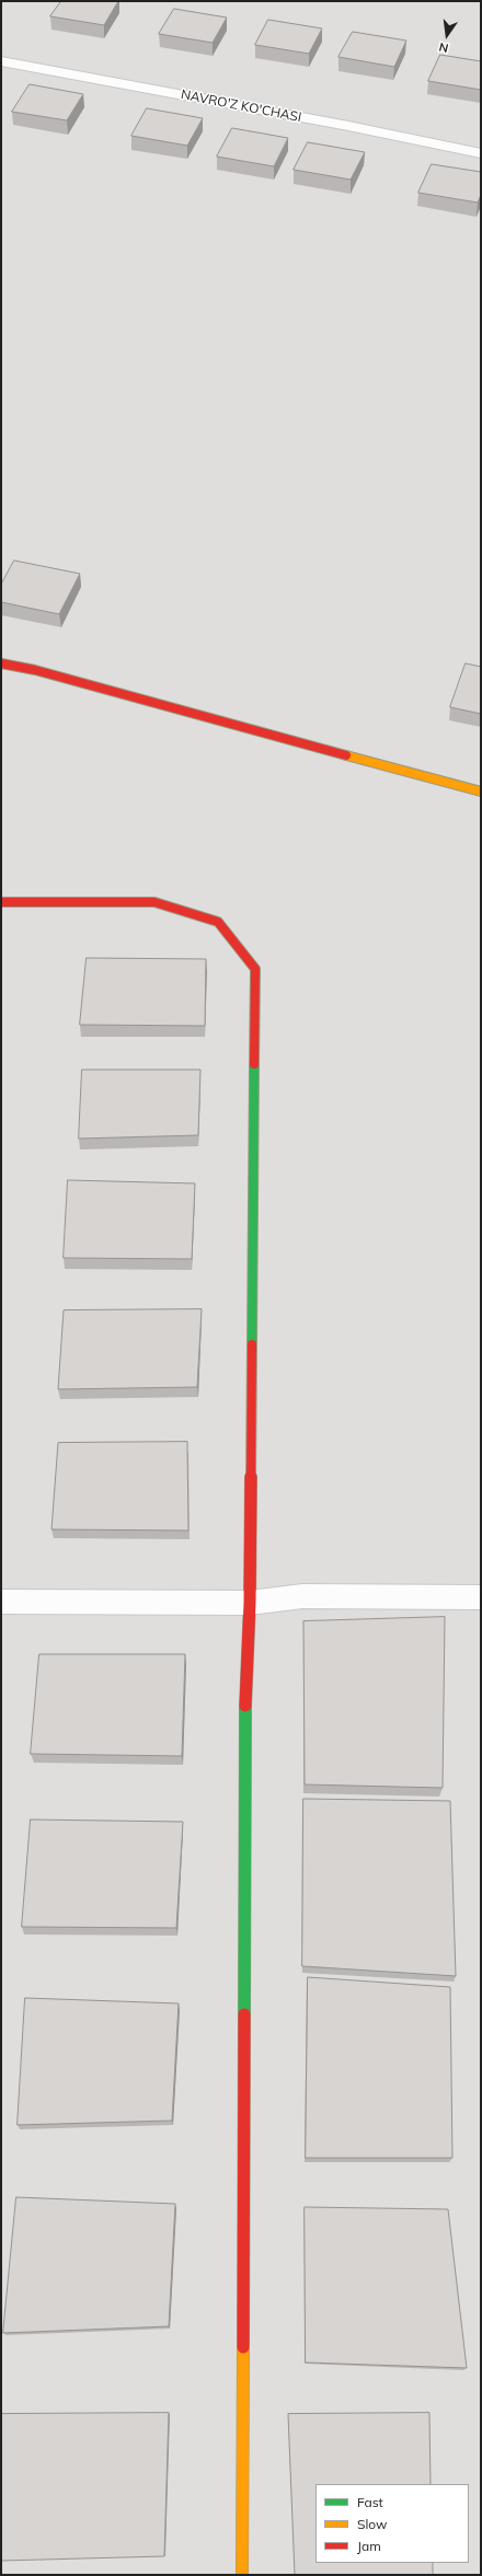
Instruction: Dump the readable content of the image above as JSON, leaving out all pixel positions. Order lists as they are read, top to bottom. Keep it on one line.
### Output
{"streets":{"street":["NAVRO'Z KO'CHASI"]},"legend":["Fast","Slow","Jam"],"north":"bottom"}
